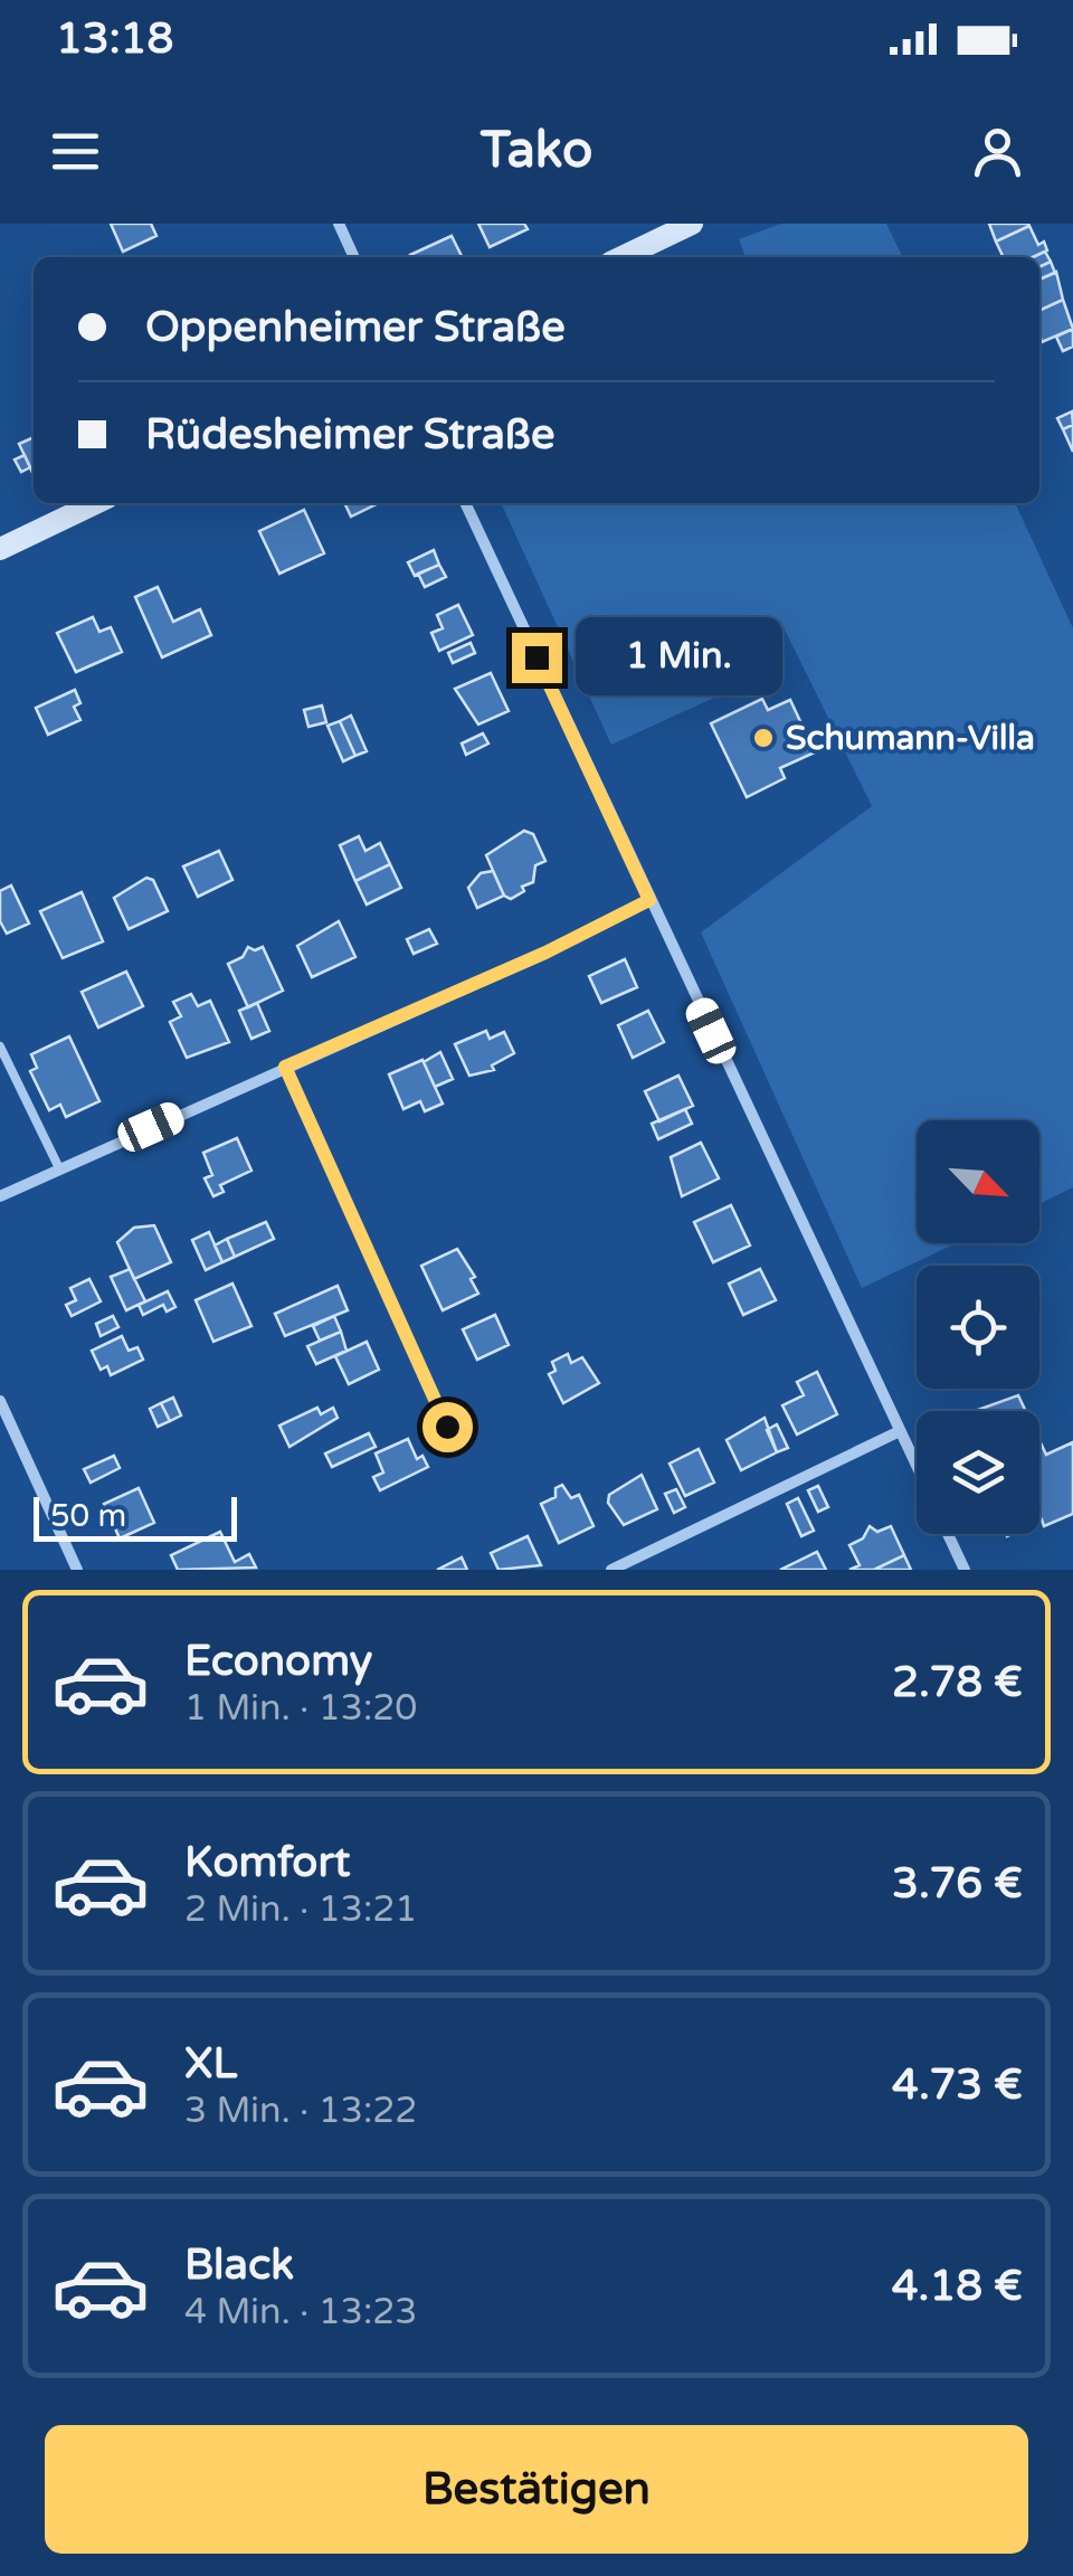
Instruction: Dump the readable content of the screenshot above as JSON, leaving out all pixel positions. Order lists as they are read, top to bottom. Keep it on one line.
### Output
{"places":["Schumann-Villa"],"scale_bar":"50 m","north":"bottom right","page":{"status":"13:18","header":"Tako","banner":["Oppenheimer Straße","Rüdesheimer Straße"],"bubble":"1 Min.","scale":"50 m","list":[{"name":"Economy","note":"1 Min. · 13:20","value":"2.78 €"},{"name":"Komfort","note":"2 Min. · 13:21","value":"3.76 €"},{"name":"XL","note":"3 Min. · 13:22","value":"4.73 €"},{"name":"Black","note":"4 Min. · 13:23","value":"4.18 €"}],"buttons":"Bestätigen"}}
